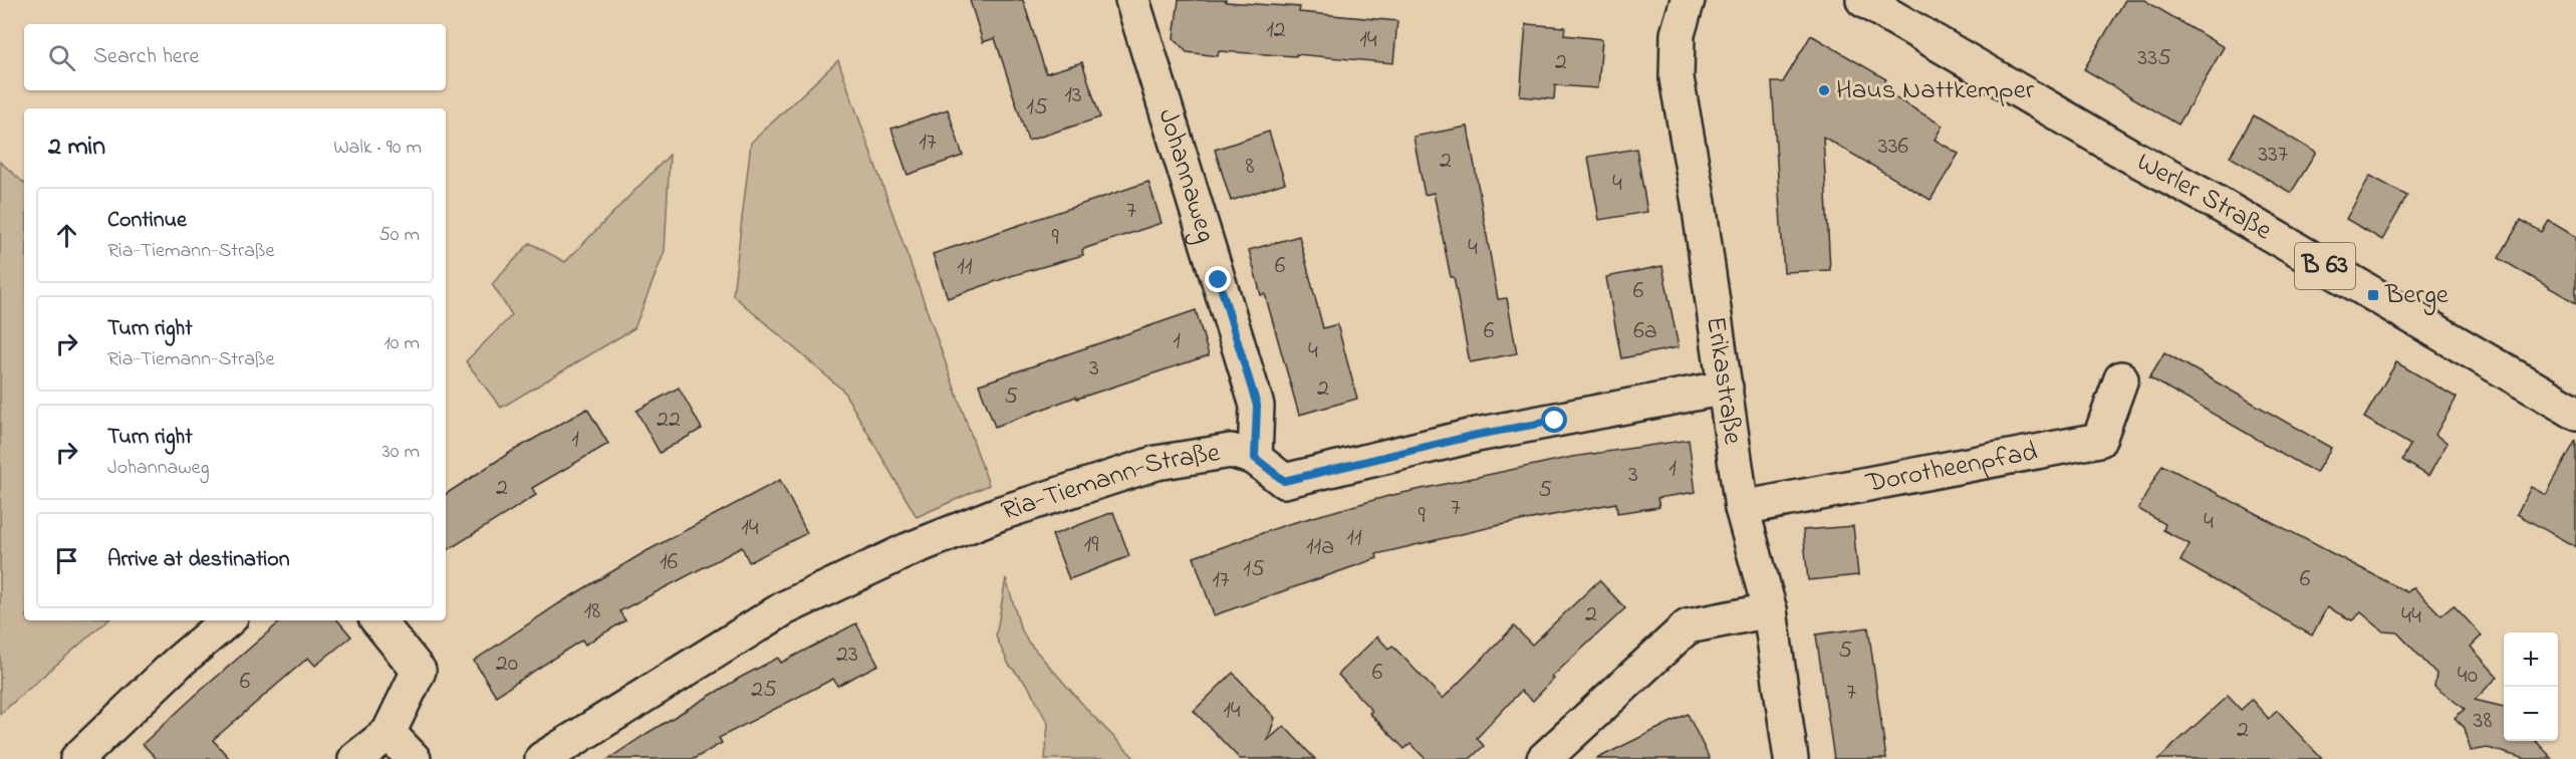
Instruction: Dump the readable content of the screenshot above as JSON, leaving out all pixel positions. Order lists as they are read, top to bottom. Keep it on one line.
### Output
{"streets":{"street":["Johannaweg","Werler Straße","B 63","Erikastraße","Dorotheenpfad","Ria-Tiemann-Straße"]},"crossings":[["Johannaweg","Ria-Tiemann-Straße"],["Erikastraße","Dorotheenpfad"],["Erikastraße","Ria-Tiemann-Straße"]],"places":{"other":["Haus Nattkemper"],"transit":["Berge"]},"house_numbers":["12","14","335","2","13","15","17","336","337","2","8","4","7","9","4","6","11","6","6","6a","1","4","3","2","5","22","1","1","3","2","5","7","9","4","14","11","19","11a","16","15","6","17","18","2","44","5","23","20","6","40","6","25","7","14","38","2"],"page":{"search":"Search here","heading":["2 min","Walk · 90 m"],"list":[["Continue","Ria-Tiemann-Straße","50 m"],["Turn right","Ria-Tiemann-Straße","10 m"],["Turn right","Johannaweg","30 m"],"Arrive at destination"],"map_buttons":["+","−"]}}
